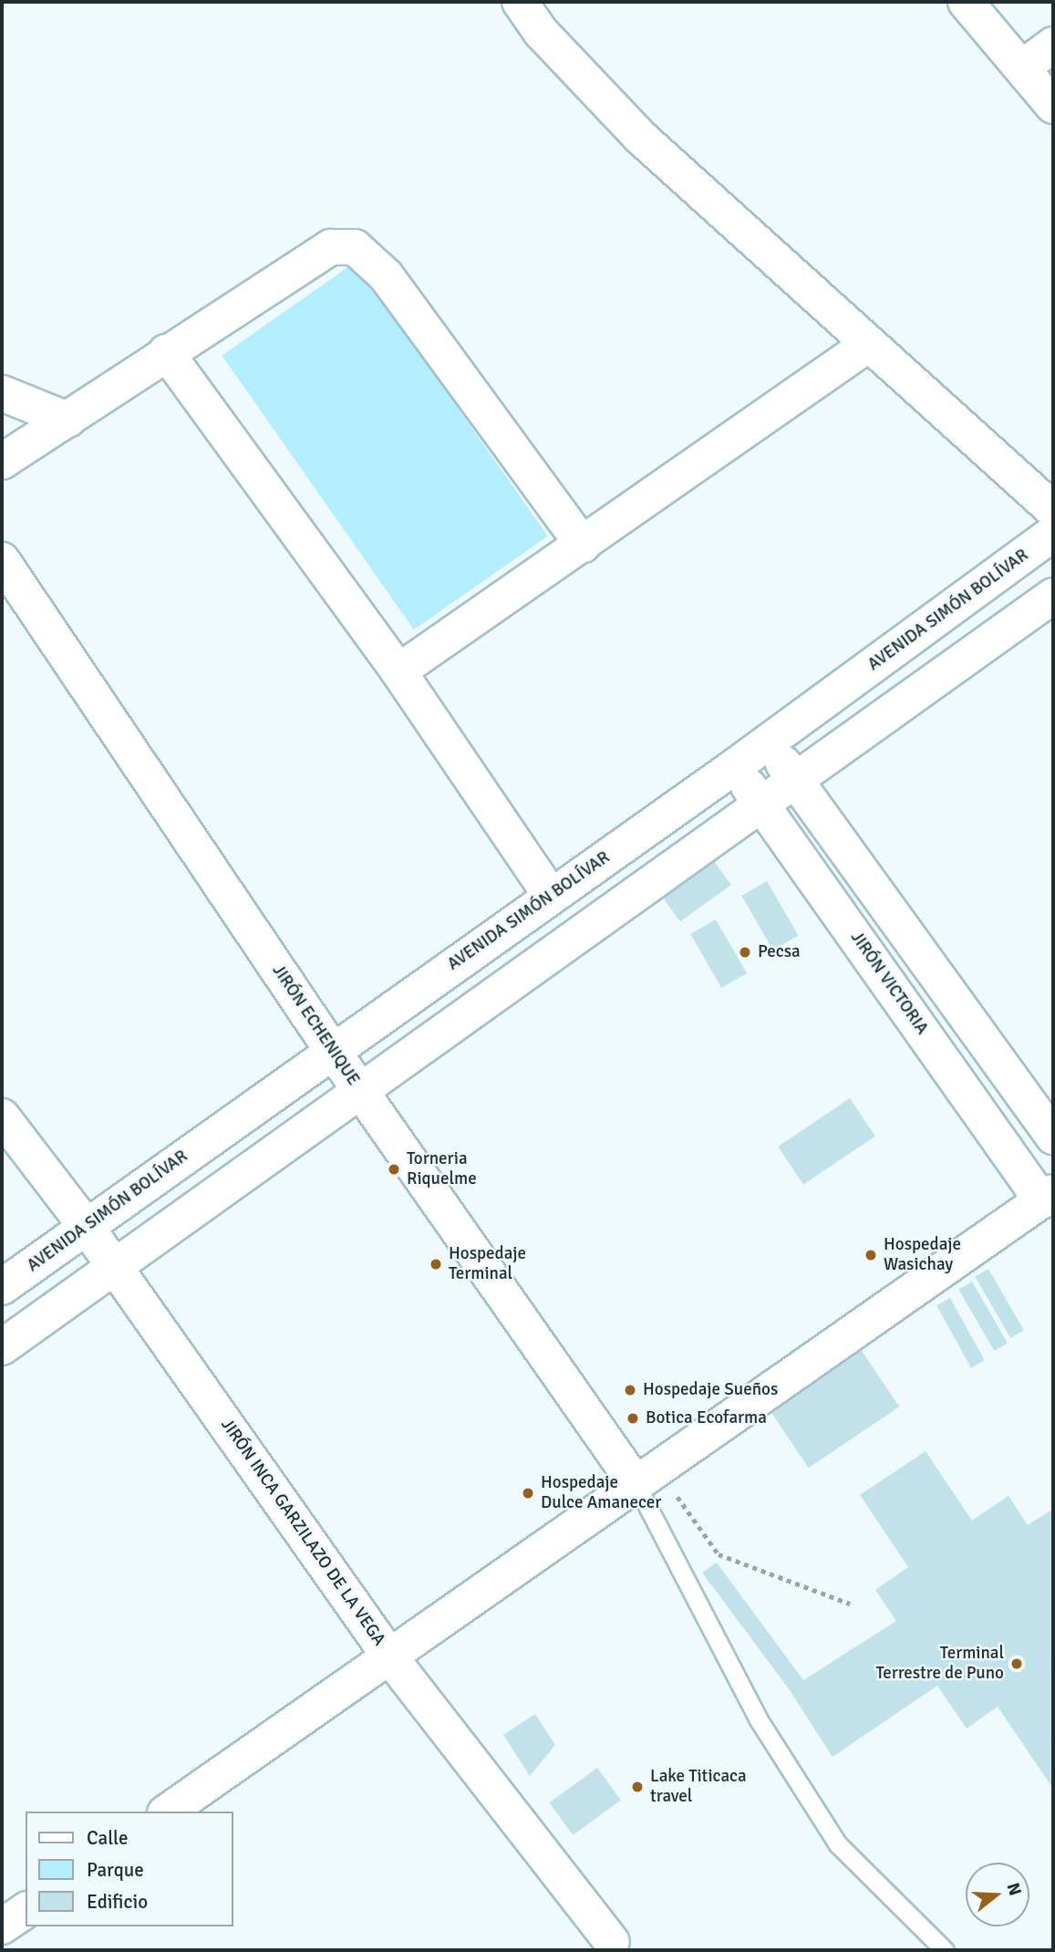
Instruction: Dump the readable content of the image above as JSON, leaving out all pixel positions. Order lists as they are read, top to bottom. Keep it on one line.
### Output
{"streets":{"street":["AVENIDA SIMÓN BOLÍVAR","JIRÓN VICTORIA","JIRÓN ECHENIQUE","JIRÓN INCA GARZILAZO DE LA VEGA"]},"crossings":[["AVENIDA SIMÓN BOLÍVAR","JIRÓN VICTORIA"],["AVENIDA SIMÓN BOLÍVAR","JIRÓN ECHENIQUE"],["AVENIDA SIMÓN BOLÍVAR","JIRÓN INCA GARZILAZO DE LA VEGA"]],"places":["Pecsa","Torneria Riquelme","Hospedaje Wasichay","Hospedaje Terminal","Hospedaje Sueños","Botica Ecofarma","Hospedaje Dulce Amanecer","Terminal Terrestre de Puno","Lake Titicaca travel"],"legend":["Calle","Parque","Edificio"],"north":"right"}
